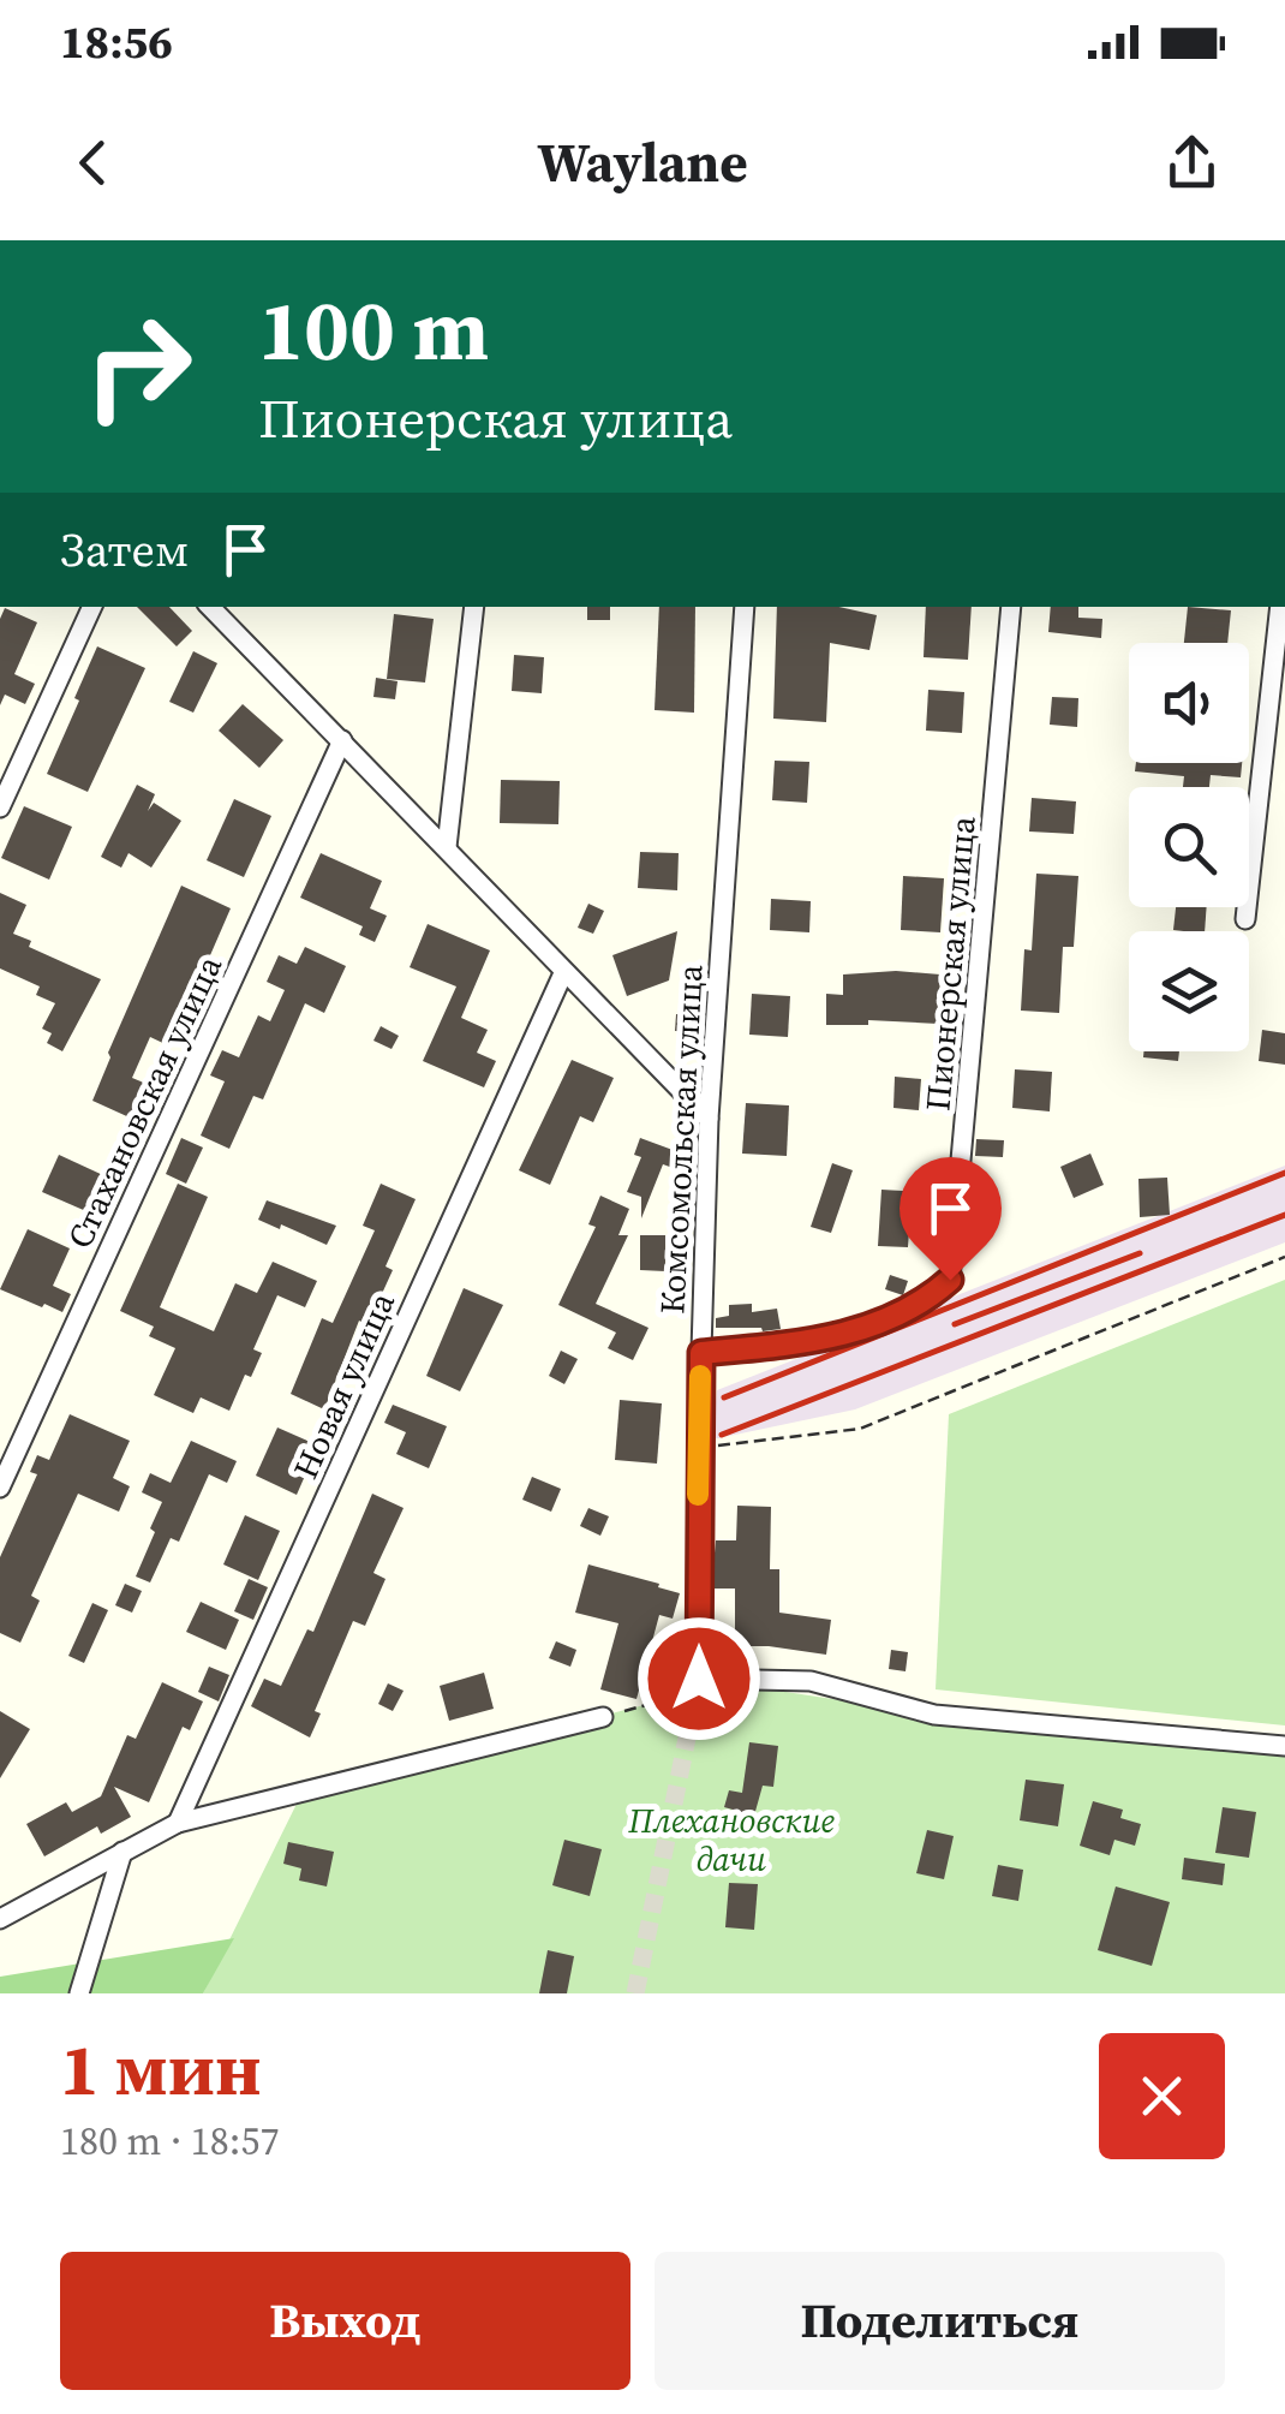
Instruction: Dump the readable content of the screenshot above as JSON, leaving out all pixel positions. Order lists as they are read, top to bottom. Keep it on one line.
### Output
{"streets":{"street":["Пионерская улица","Стахановская улица","Комсомольская улица","Новая улица"]},"crossings":[["Пионерская улица","Комсомольская улица"]],"parks":["Плехановские дачи"],"page":{"status":"18:56","header":"Waylane","turn":["100 m","Пионерская улица"],"then":"Затем","heading":["1 мин","180 m · 18:57"],"buttons":["Выход","Поделиться"]}}
